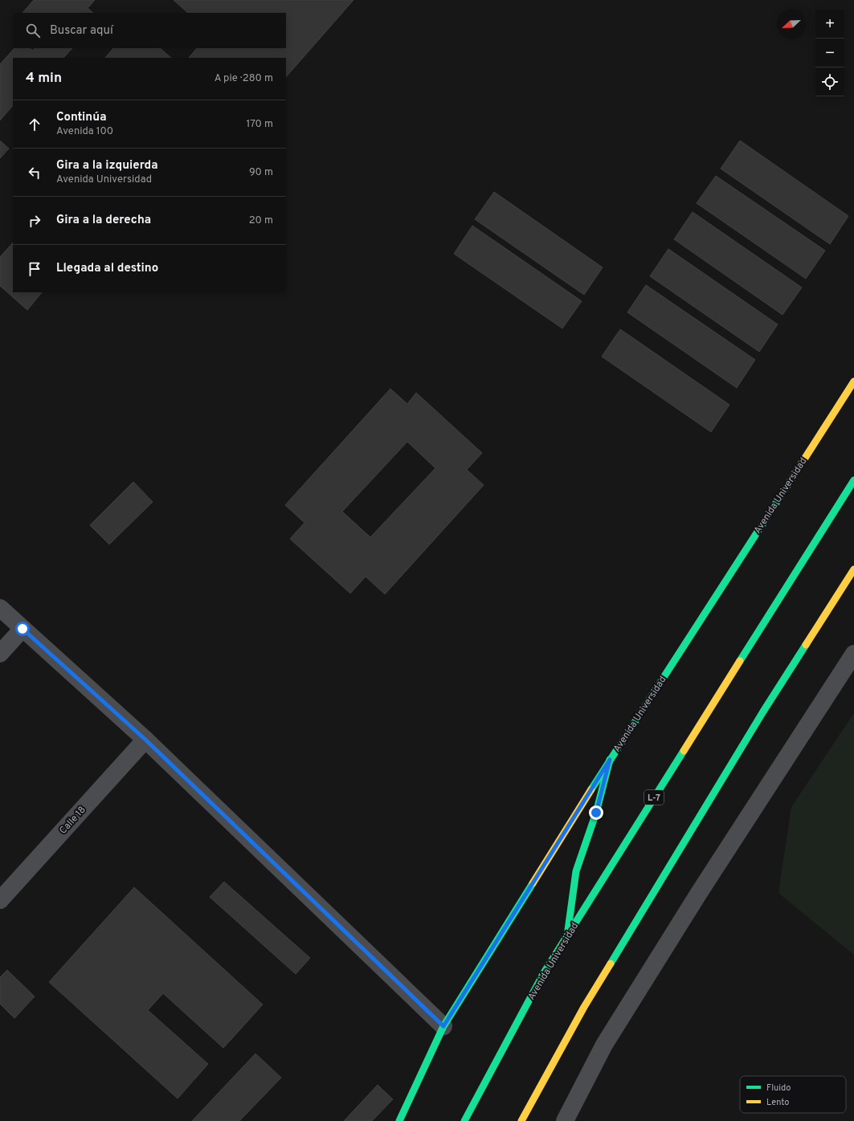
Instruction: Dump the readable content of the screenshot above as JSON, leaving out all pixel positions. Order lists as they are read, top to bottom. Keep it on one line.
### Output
{"streets":{"main road":["Avenida Universidad","L-7"],"street":["Calle 18"]},"legend":["Fluido","Lento"],"north":"bottom left","page":{"map_buttons":["+","−"],"search":"Buscar aquí","heading":["4 min","A pie · 280 m"],"list":[["Continúa","Avenida 100","170 m"],["Gira a la izquierda","Avenida Universidad","90 m"],["Gira a la derecha","20 m"],"Llegada al destino"]}}
